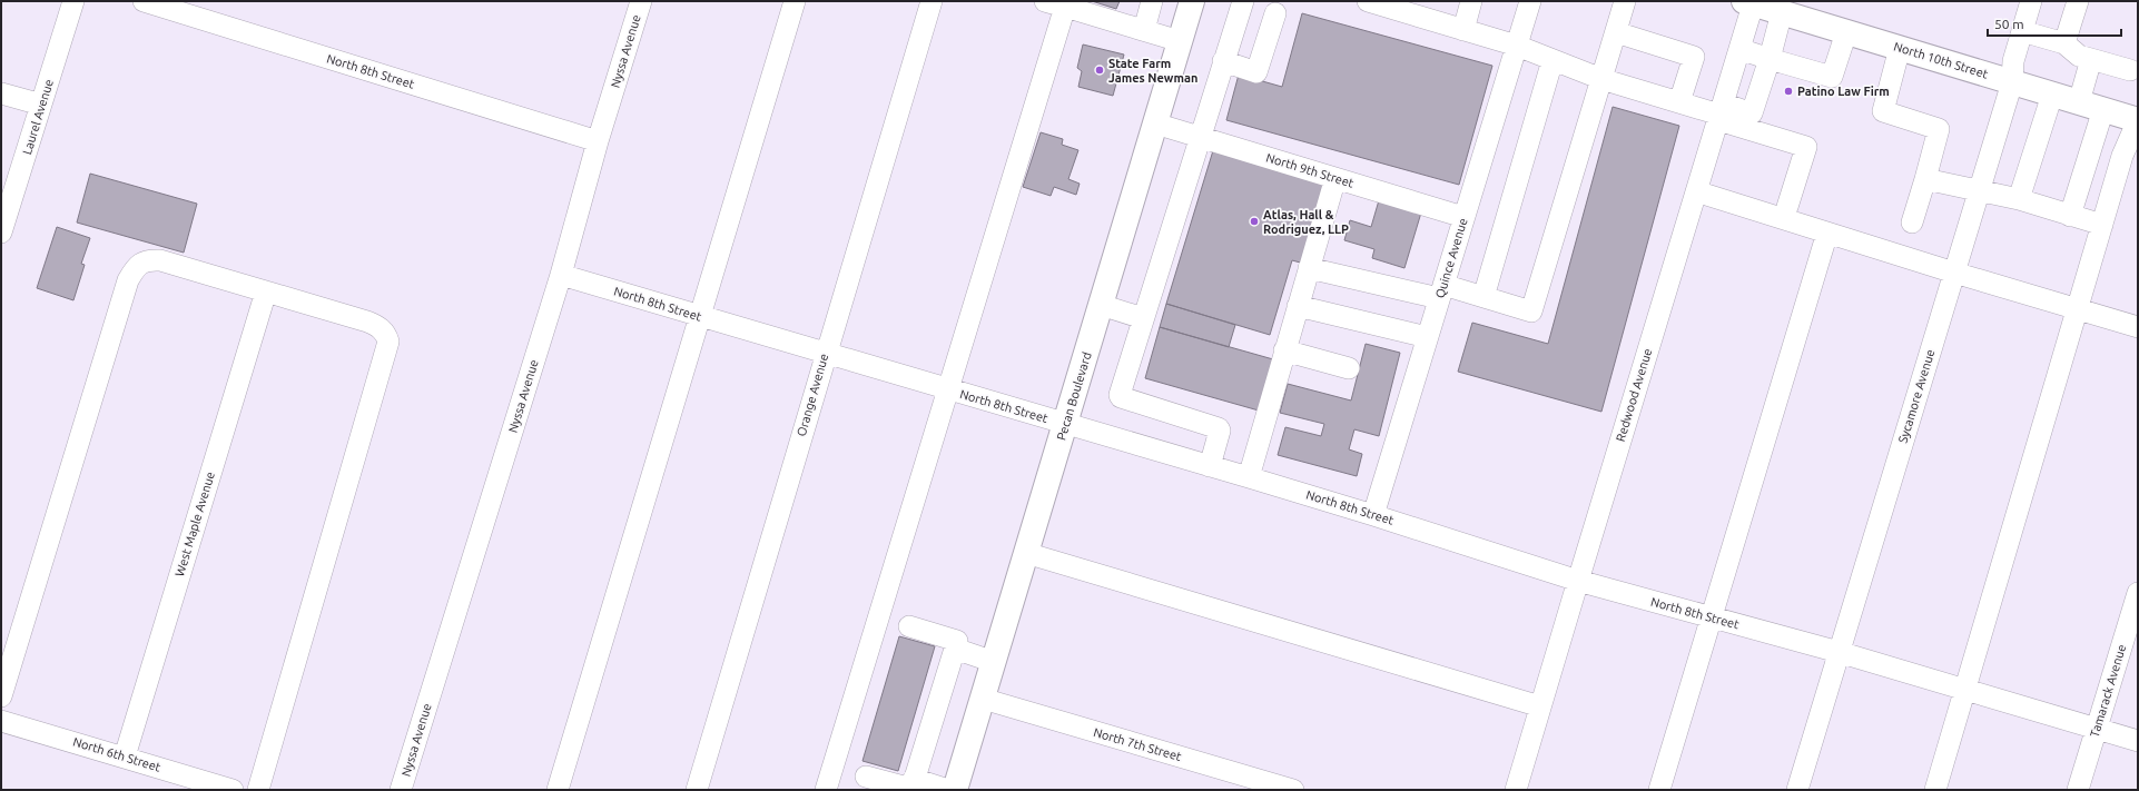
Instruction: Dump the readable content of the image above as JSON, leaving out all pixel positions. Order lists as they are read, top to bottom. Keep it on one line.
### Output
{"streets":{"main road":["North 10th Street","Pecan Boulevard"],"street":["Nyssa Avenue","North 8th Street","Laurel Avenue","North 9th Street","Quince Avenue","Orange Avenue","Redwood Avenue","Sycamore Avenue","West Maple Avenue","Tamarack Avenue","North 7th Street","North 6th Street"]},"crossings":[["Nyssa Avenue","North 8th Street"],["North 10th Street","Redwood Avenue"],["North 10th Street","Sycamore Avenue"],["North 8th Street","Quince Avenue"],["North 8th Street","Orange Avenue"],["North 8th Street","Redwood Avenue"],["North 8th Street","Pecan Boulevard"],["North 8th Street","Sycamore Avenue"],["North 8th Street","Tamarack Avenue"],["North 9th Street","Quince Avenue"],["North 9th Street","Pecan Boulevard"],["Pecan Boulevard","North 7th Street"],["West Maple Avenue","North 6th Street"]],"places":["State Farm James Newman","Patino Law Firm","Atlas, Hall & Rodriguez, LLP"],"scale_bar":"50 m"}
